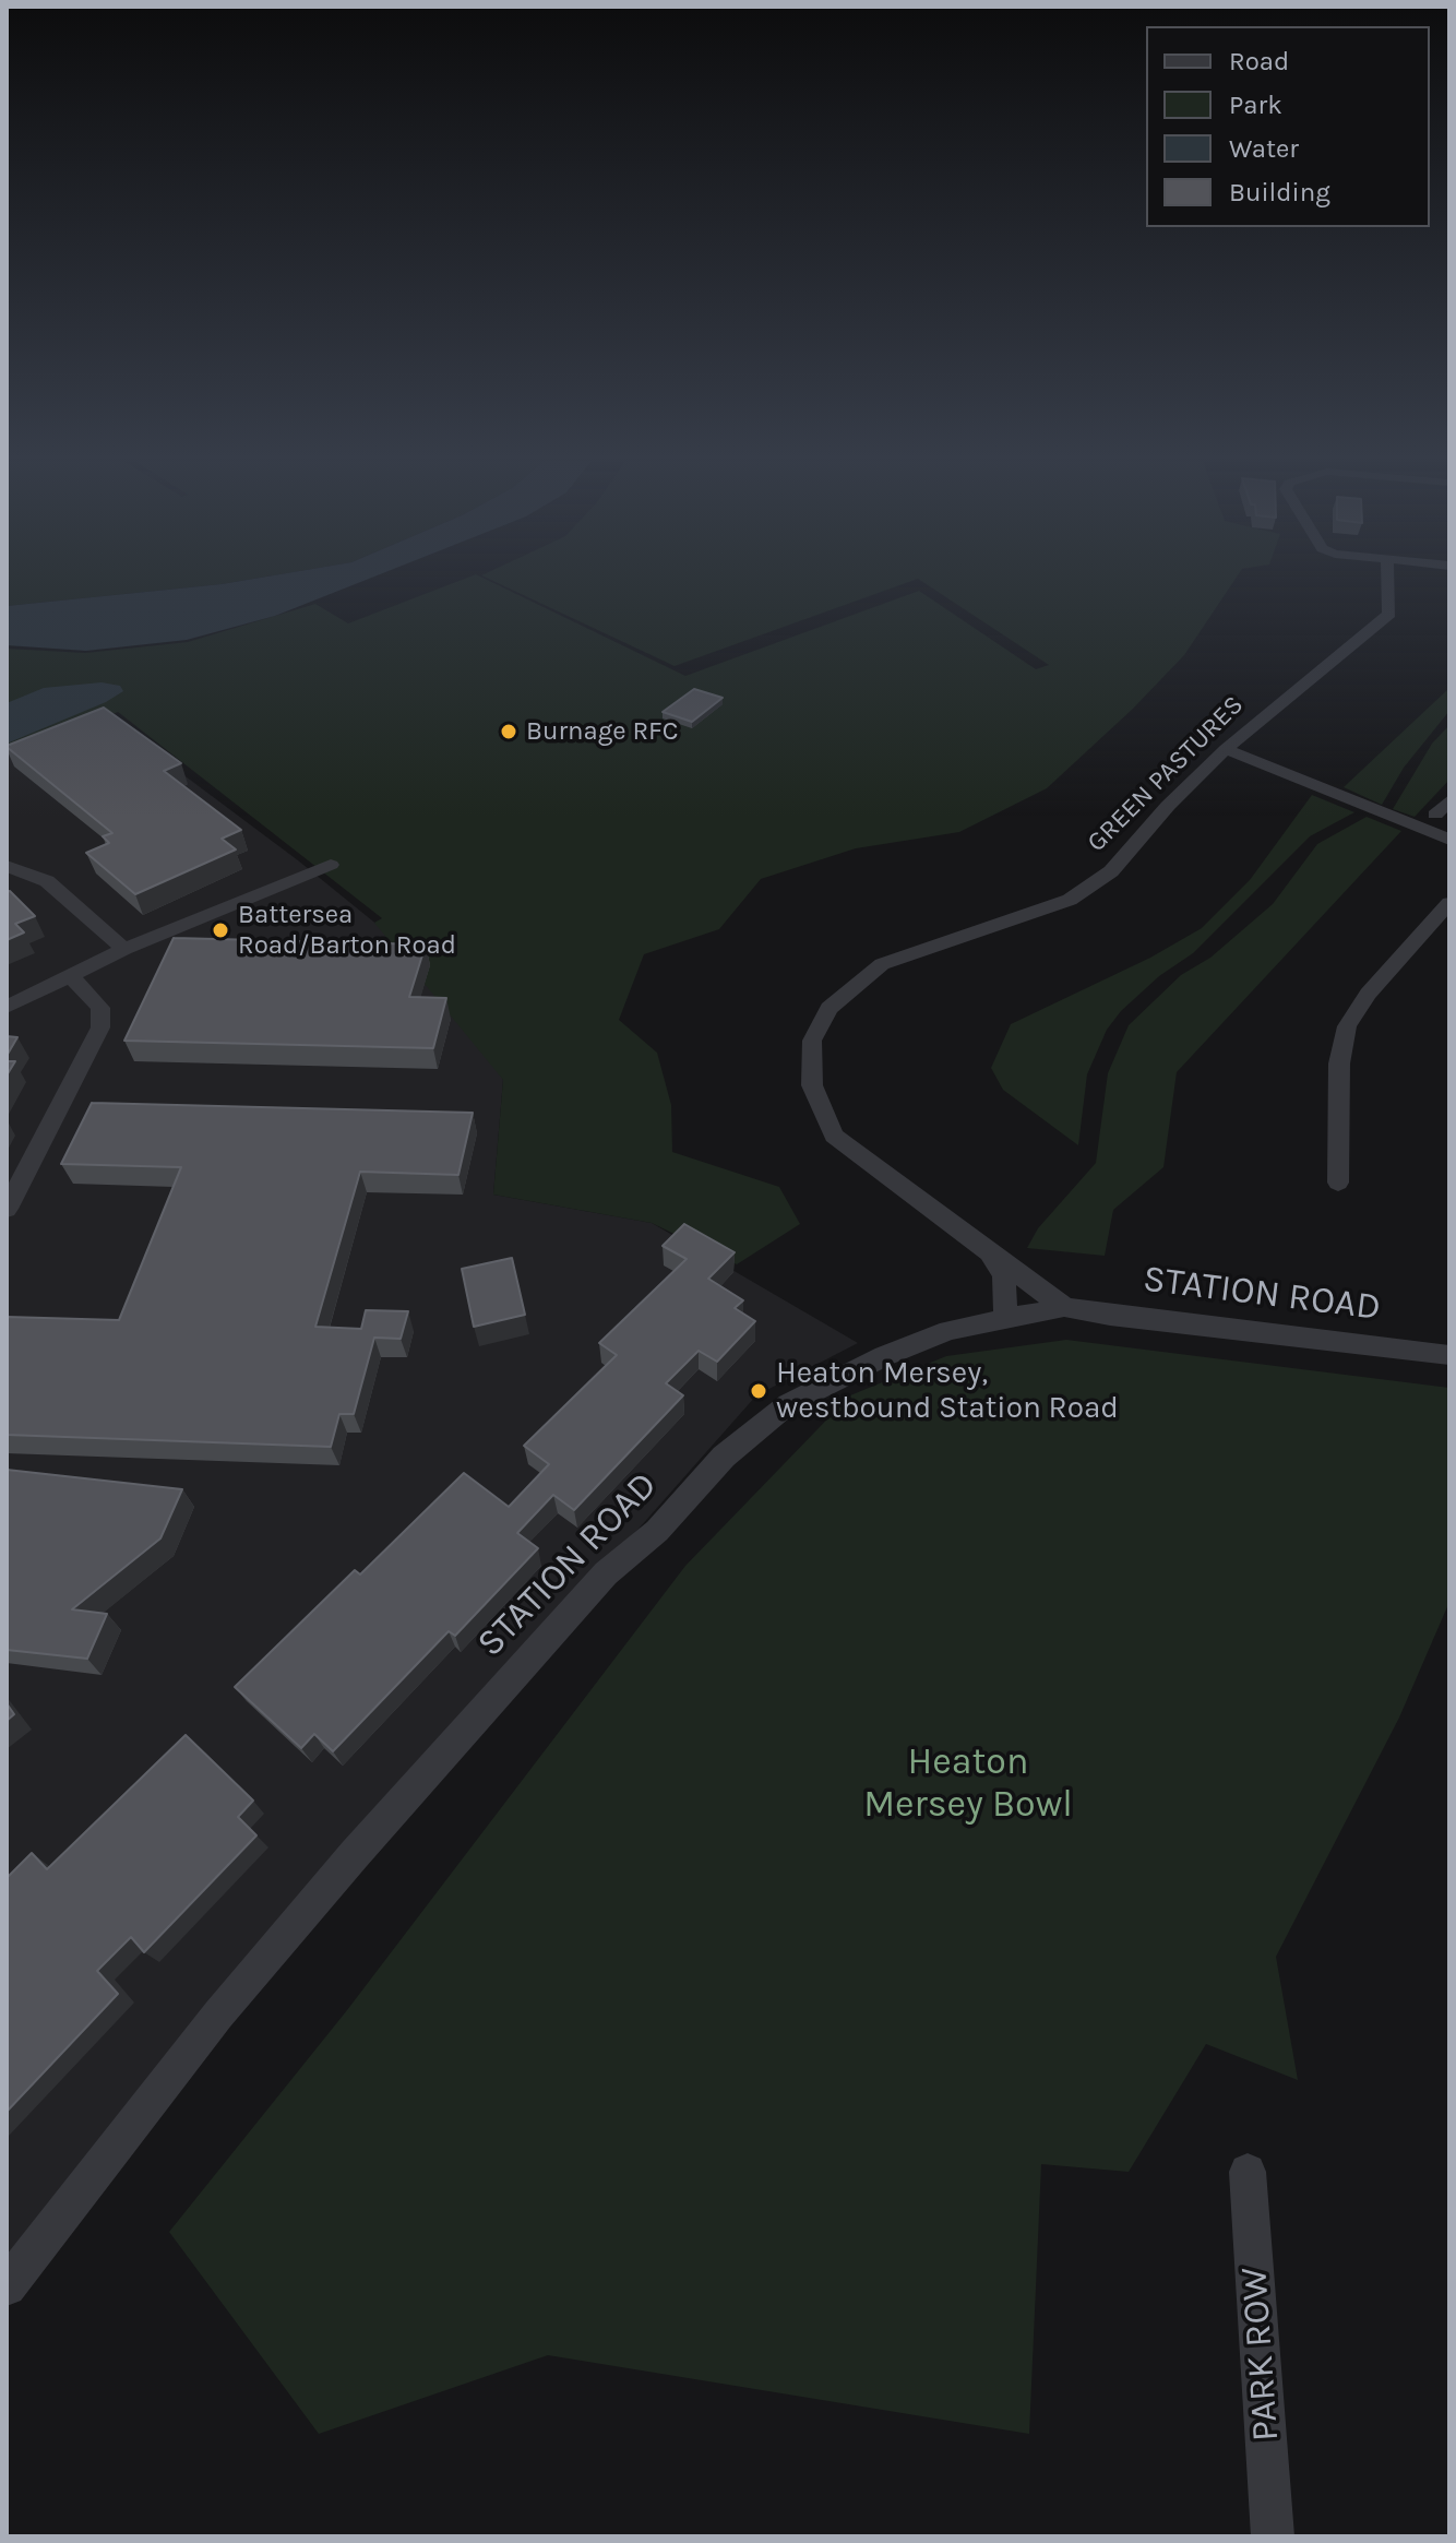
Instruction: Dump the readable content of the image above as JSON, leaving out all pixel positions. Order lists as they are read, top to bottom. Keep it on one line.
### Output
{"streets":{"street":["GREEN PASTURES","STATION ROAD","PARK ROW"]},"crossings":[["GREEN PASTURES","STATION ROAD"]],"parks":["Heaton Mersey Bowl"],"places":["Burnage RFC","Battersea Road/Barton Road","Heaton Mersey, westbound Station Road"],"legend":["Road","Park","Water","Building"]}
